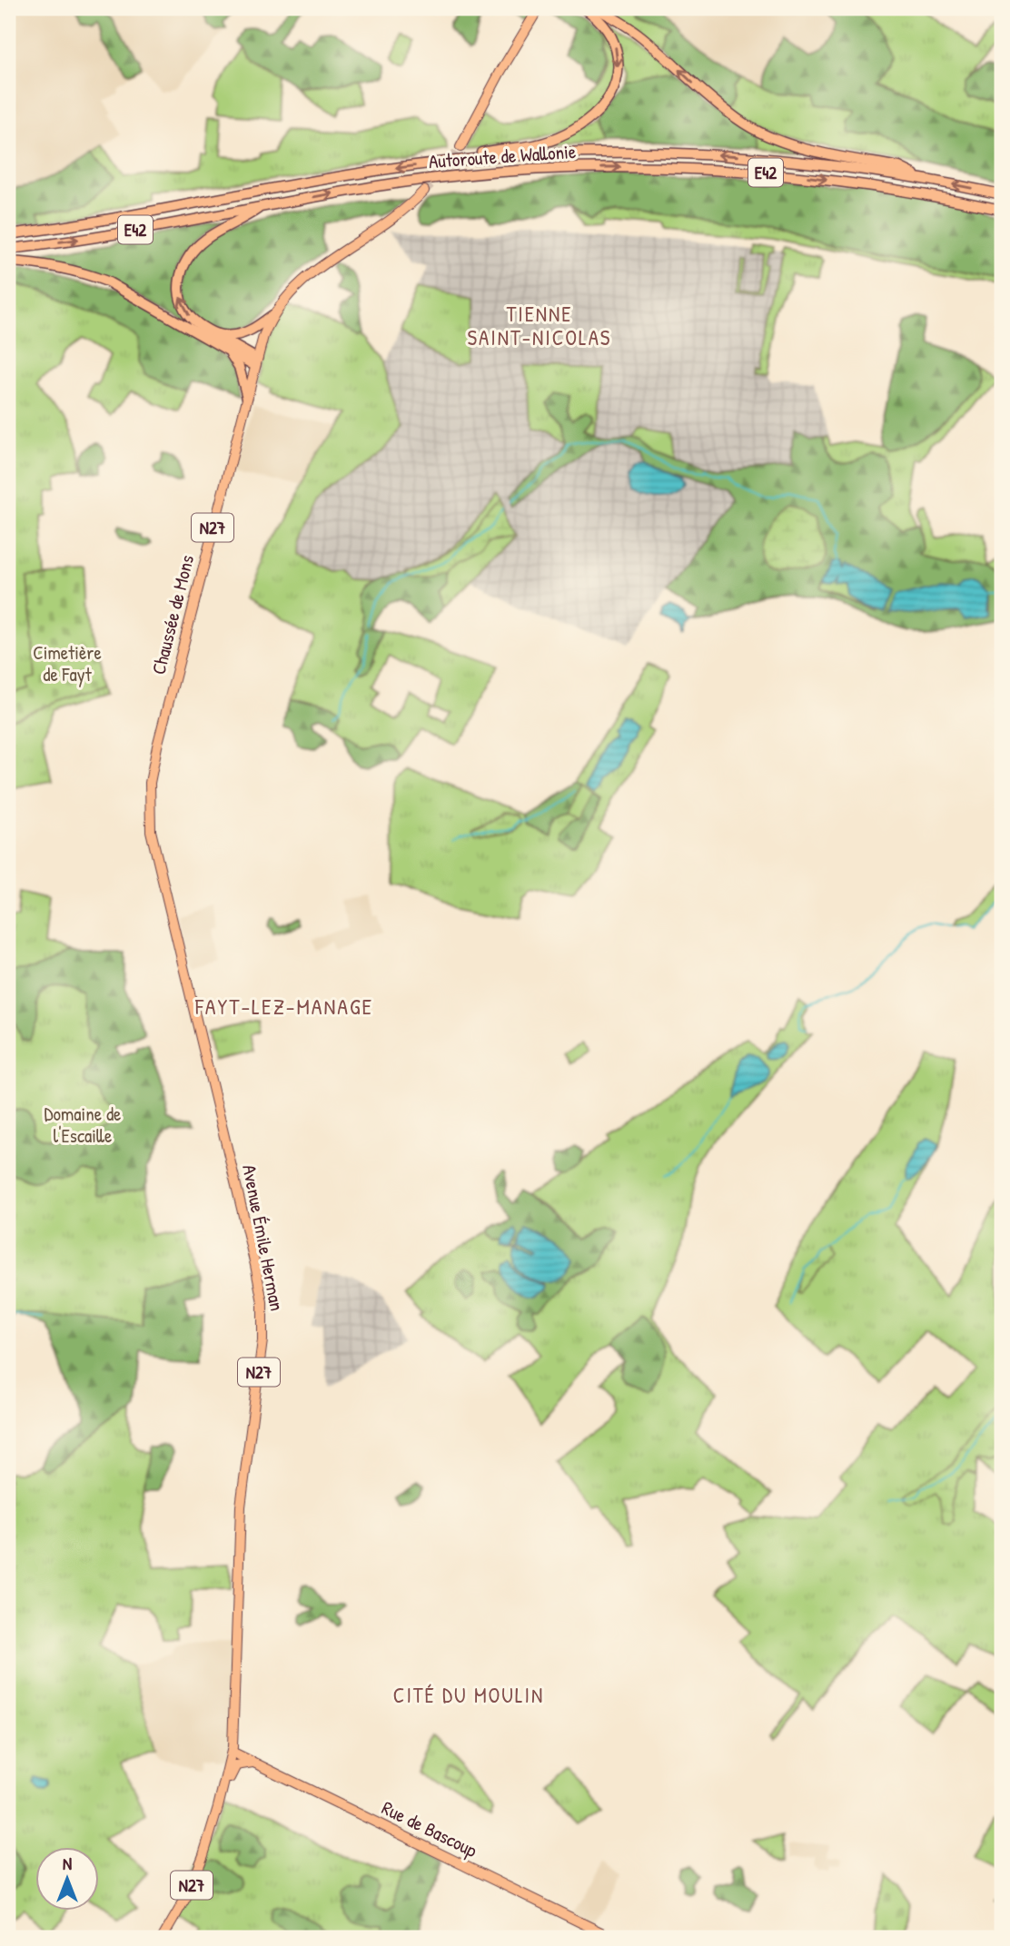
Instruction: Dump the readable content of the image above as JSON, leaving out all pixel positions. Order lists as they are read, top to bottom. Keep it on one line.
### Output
{"streets":{"highway":["Autoroute de Wallonie","E42"],"main road":["N27","Chaussée de Mons","Avenue Émile Herman","Rue de Bascoup"]},"crossings":[["N27","Chaussée de Mons"],["Chaussée de Mons","Avenue Émile Herman"],["Avenue Émile Herman","Rue de Bascoup"]],"districts":["TIENNE SAINT-NICOLAS","FAYT-LEZ-MANAGE","CITÉ DU MOULIN"],"parks":["Cimetière de Fayt","Domaine de l'Escaille"],"north":"top"}
